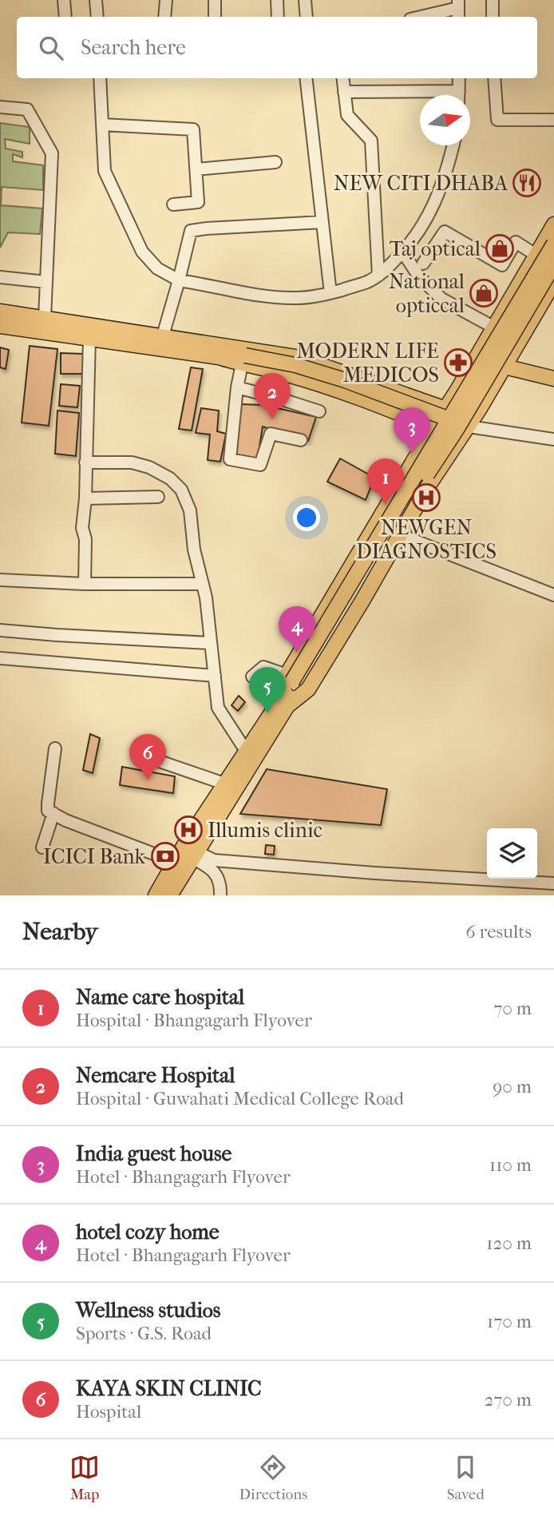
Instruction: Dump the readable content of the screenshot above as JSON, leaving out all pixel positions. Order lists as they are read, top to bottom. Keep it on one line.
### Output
{"places":{"restaurant":["NEW CITI DHABA"],"shop":["Taj optical","National opticcal"],"pharmacy":["MODERN LIFE MEDICOS"],"hospital":["NEWGEN DIAGNOSTICS","Illumis clinic"],"bank":["ICICI Bank"]},"north":"right","page":{"search":"Search here","pins":["2","3","1","4","5","6"],"heading":["Nearby","6 results"],"list":[{"mark":"1","name":"Name care hospital","note":"Hospital · Bhangagarh Flyover","value":"70 m"},{"mark":"2","name":"Nemcare Hospital","note":"Hospital · Guwahati Medical College Road","value":"90 m"},{"mark":"3","name":"India guest house","note":"Hotel · Bhangagarh Flyover","value":"110 m"},{"mark":"4","name":"hotel cozy home","note":"Hotel · Bhangagarh Flyover","value":"120 m"},{"mark":"5","name":"Wellness studios","note":"Sports · G.S. Road","value":"170 m"},{"mark":"6","name":"KAYA SKIN CLINIC","note":"Hospital","value":"270 m"}],"nav":["Map","Directions","Saved"]}}
